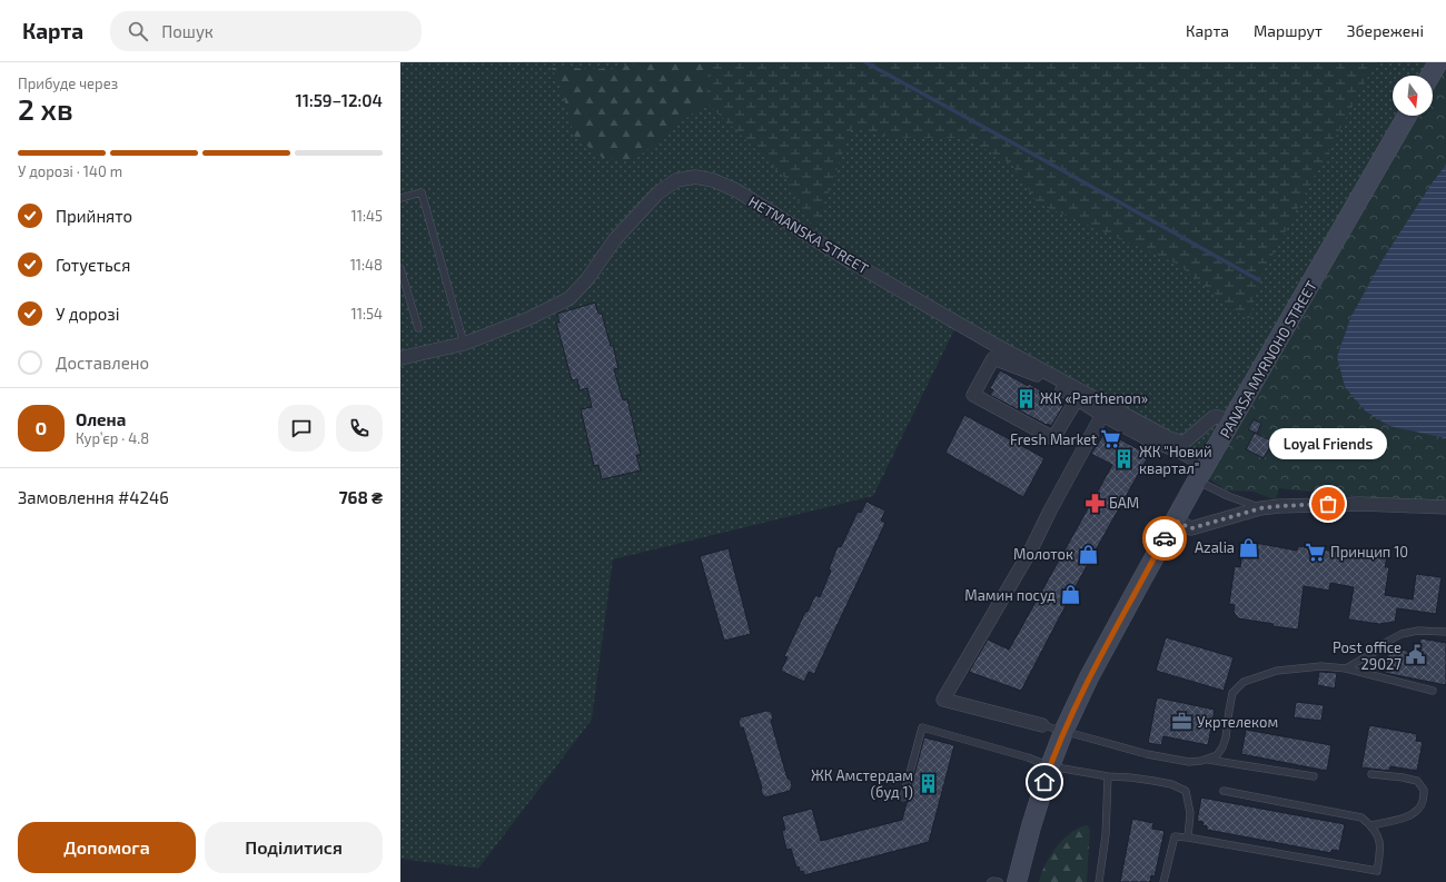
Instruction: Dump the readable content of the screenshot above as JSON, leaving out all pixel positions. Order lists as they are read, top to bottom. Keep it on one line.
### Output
{"streets":{"main road":["PANASA MYRNOHO STREET"],"street":["HETMANSKA STREET"]},"crossings":[["HETMANSKA STREET","PANASA MYRNOHO STREET"]],"places":{"building":["ЖК «Parthenon»","ЖК \"Новий квартал\"","ЖК Амстердам (буд 1)"],"supermarket":["Fresh Market","Принцип 10"],"pharmacy":["БАМ"],"other":["Loyal Friends"],"shop":["Azalia","Молоток","Мамин посуд"],"public building":["Post office 29027"],"office":["Укртелеком"]},"north":"bottom","page":{"header":"Карта","search":"Пошук","nav":["Карта","Маршрут","Збережені"],"heading":["2 хв","Прибуде через","11:59–12:04"],"panel":["Олена","Кур’єр · 4.8","Замовлення #4246","768 ₴"],"bar":"У дорозі · 140 m","list":[["Прийнято","11:45"],["Готується","11:48"],["У дорозі","11:54"],"Доставлено"],"round":"О","bubble":"Loyal Friends","buttons":["Допомога","Поділитися"]}}
